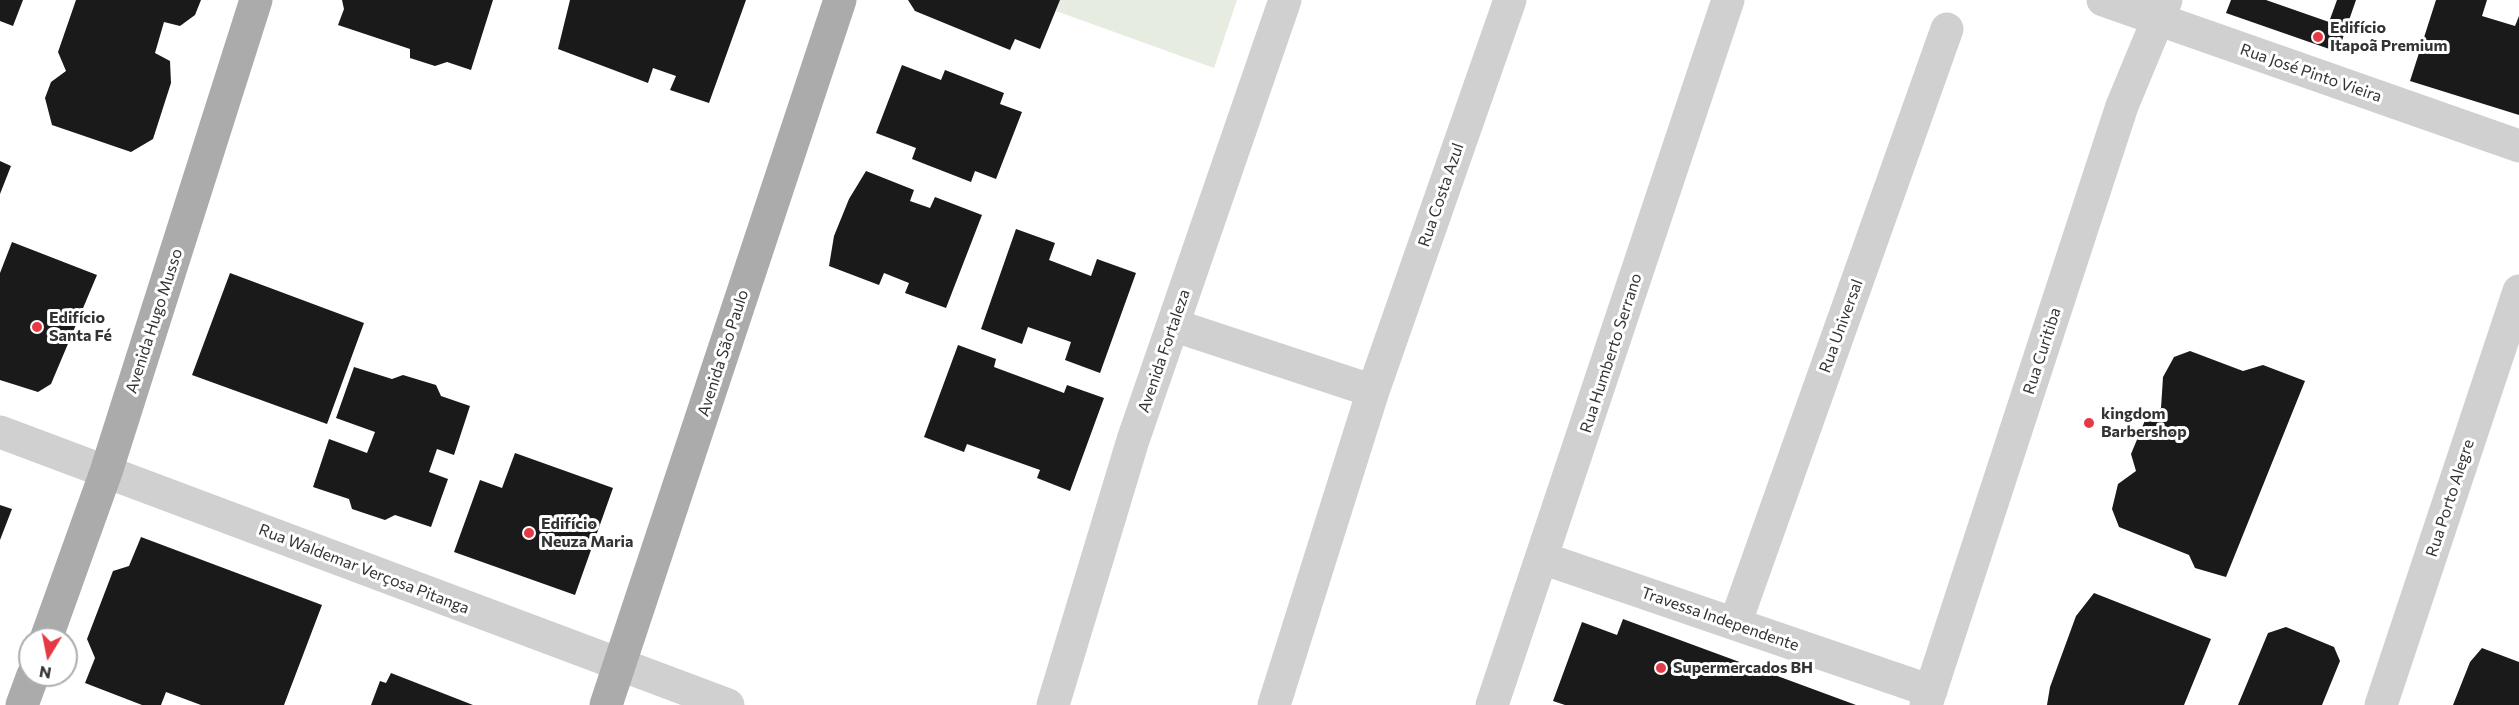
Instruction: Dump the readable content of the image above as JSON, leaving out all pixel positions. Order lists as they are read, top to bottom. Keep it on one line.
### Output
{"streets":{"main road":["Avenida Hugo Musso","Avenida São Paulo"],"street":["Rua José Pinto Vieira","Rua Costa Azul","Rua Universal","Avenida Fortaleza","Rua Curitiba","Rua Humberto Serrano","Rua Porto Alegre","Rua Waldemar Verçosa Pitanga","Travessa Independente"]},"crossings":[["Rua José Pinto Vieira","Rua Curitiba"],["Avenida Hugo Musso","Rua Waldemar Verçosa Pitanga"],["Rua Universal","Travessa Independente"],["Rua Curitiba","Travessa Independente"],["Avenida São Paulo","Rua Waldemar Verçosa Pitanga"],["Rua Humberto Serrano","Travessa Independente"]],"places":["Edifício Itapoã Premium","Edifício Santa Fé","kingdom Barbershop","Edifício Neuza Maria","Supermercados BH"],"north":"bottom"}
